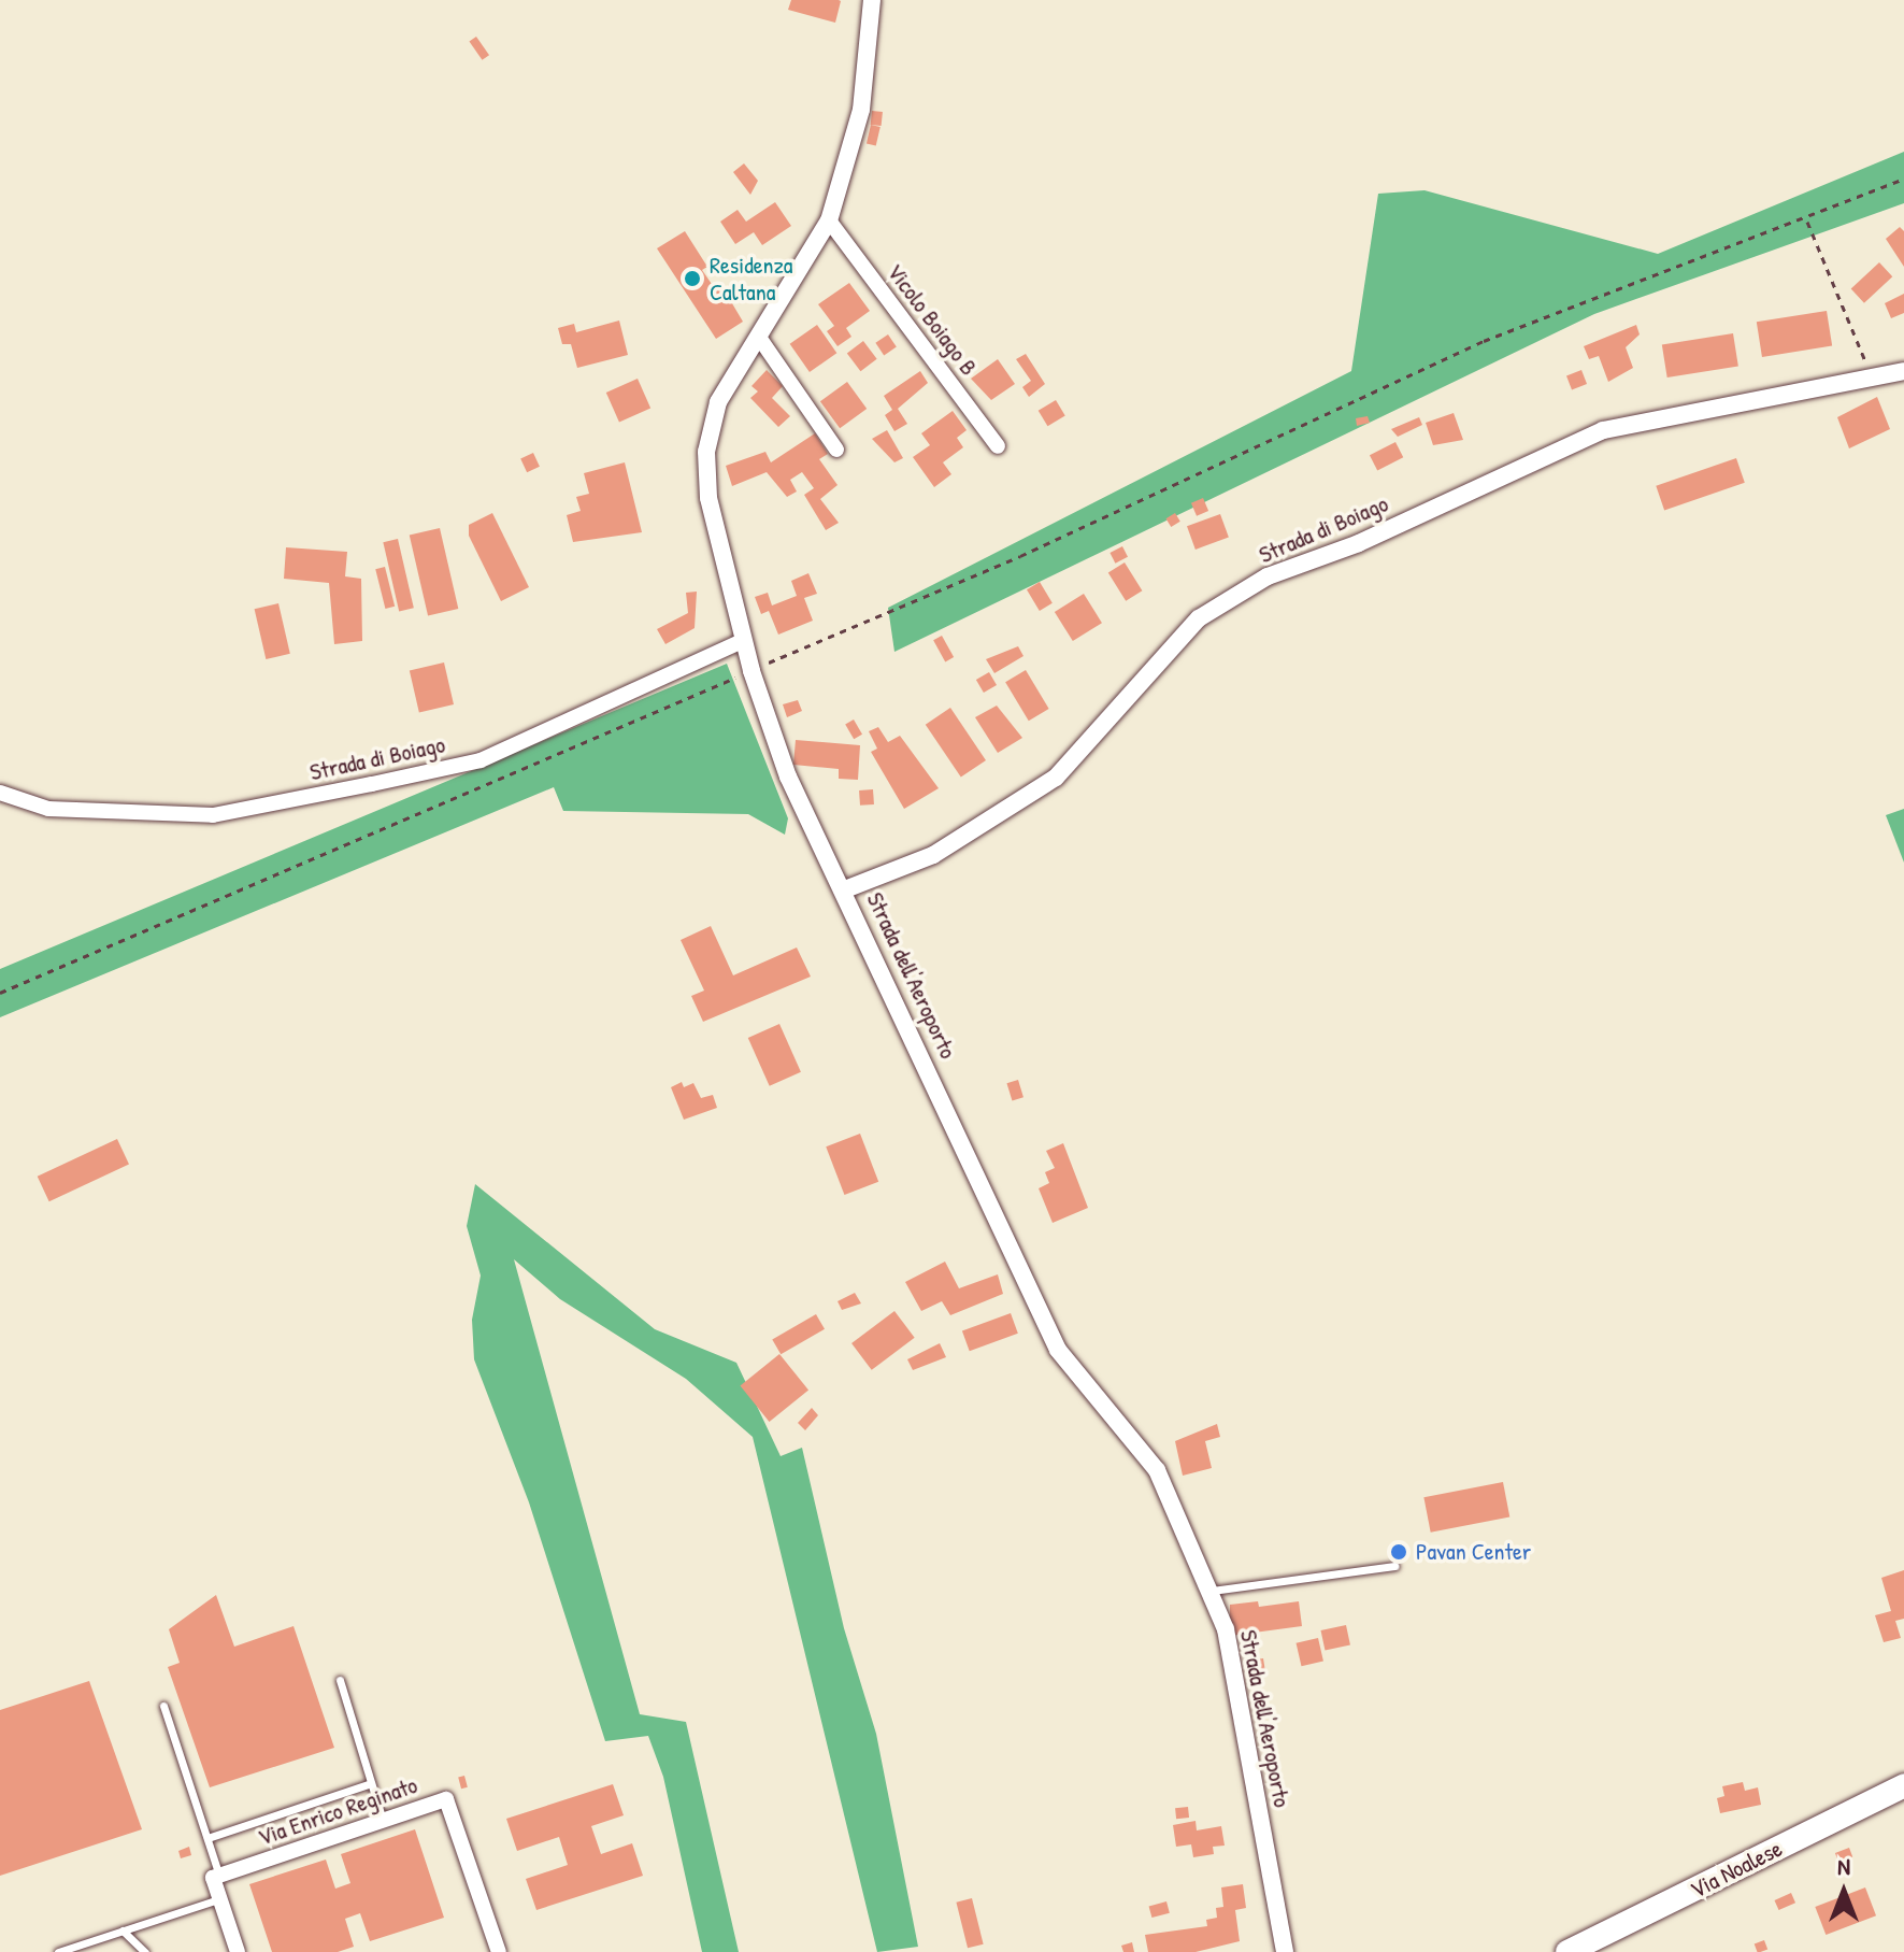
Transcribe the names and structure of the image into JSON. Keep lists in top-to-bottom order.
{
  "streets": {
    "main road": ["Via Noalese"],
    "street": [
      "Vicolo Boiago B",
      "Strada di Boiago",
      "Strada dell'Aeroporto",
      "Via Enrico Reginato"
    ]
  },
  "crossings": [
    ["Vicolo Boiago B", "Strada dell'Aeroporto"],
    ["Strada di Boiago", "Strada dell'Aeroporto"]
  ],
  "places": ["Residenza Caltana", "Pavan Center"],
  "north": "top"
}
